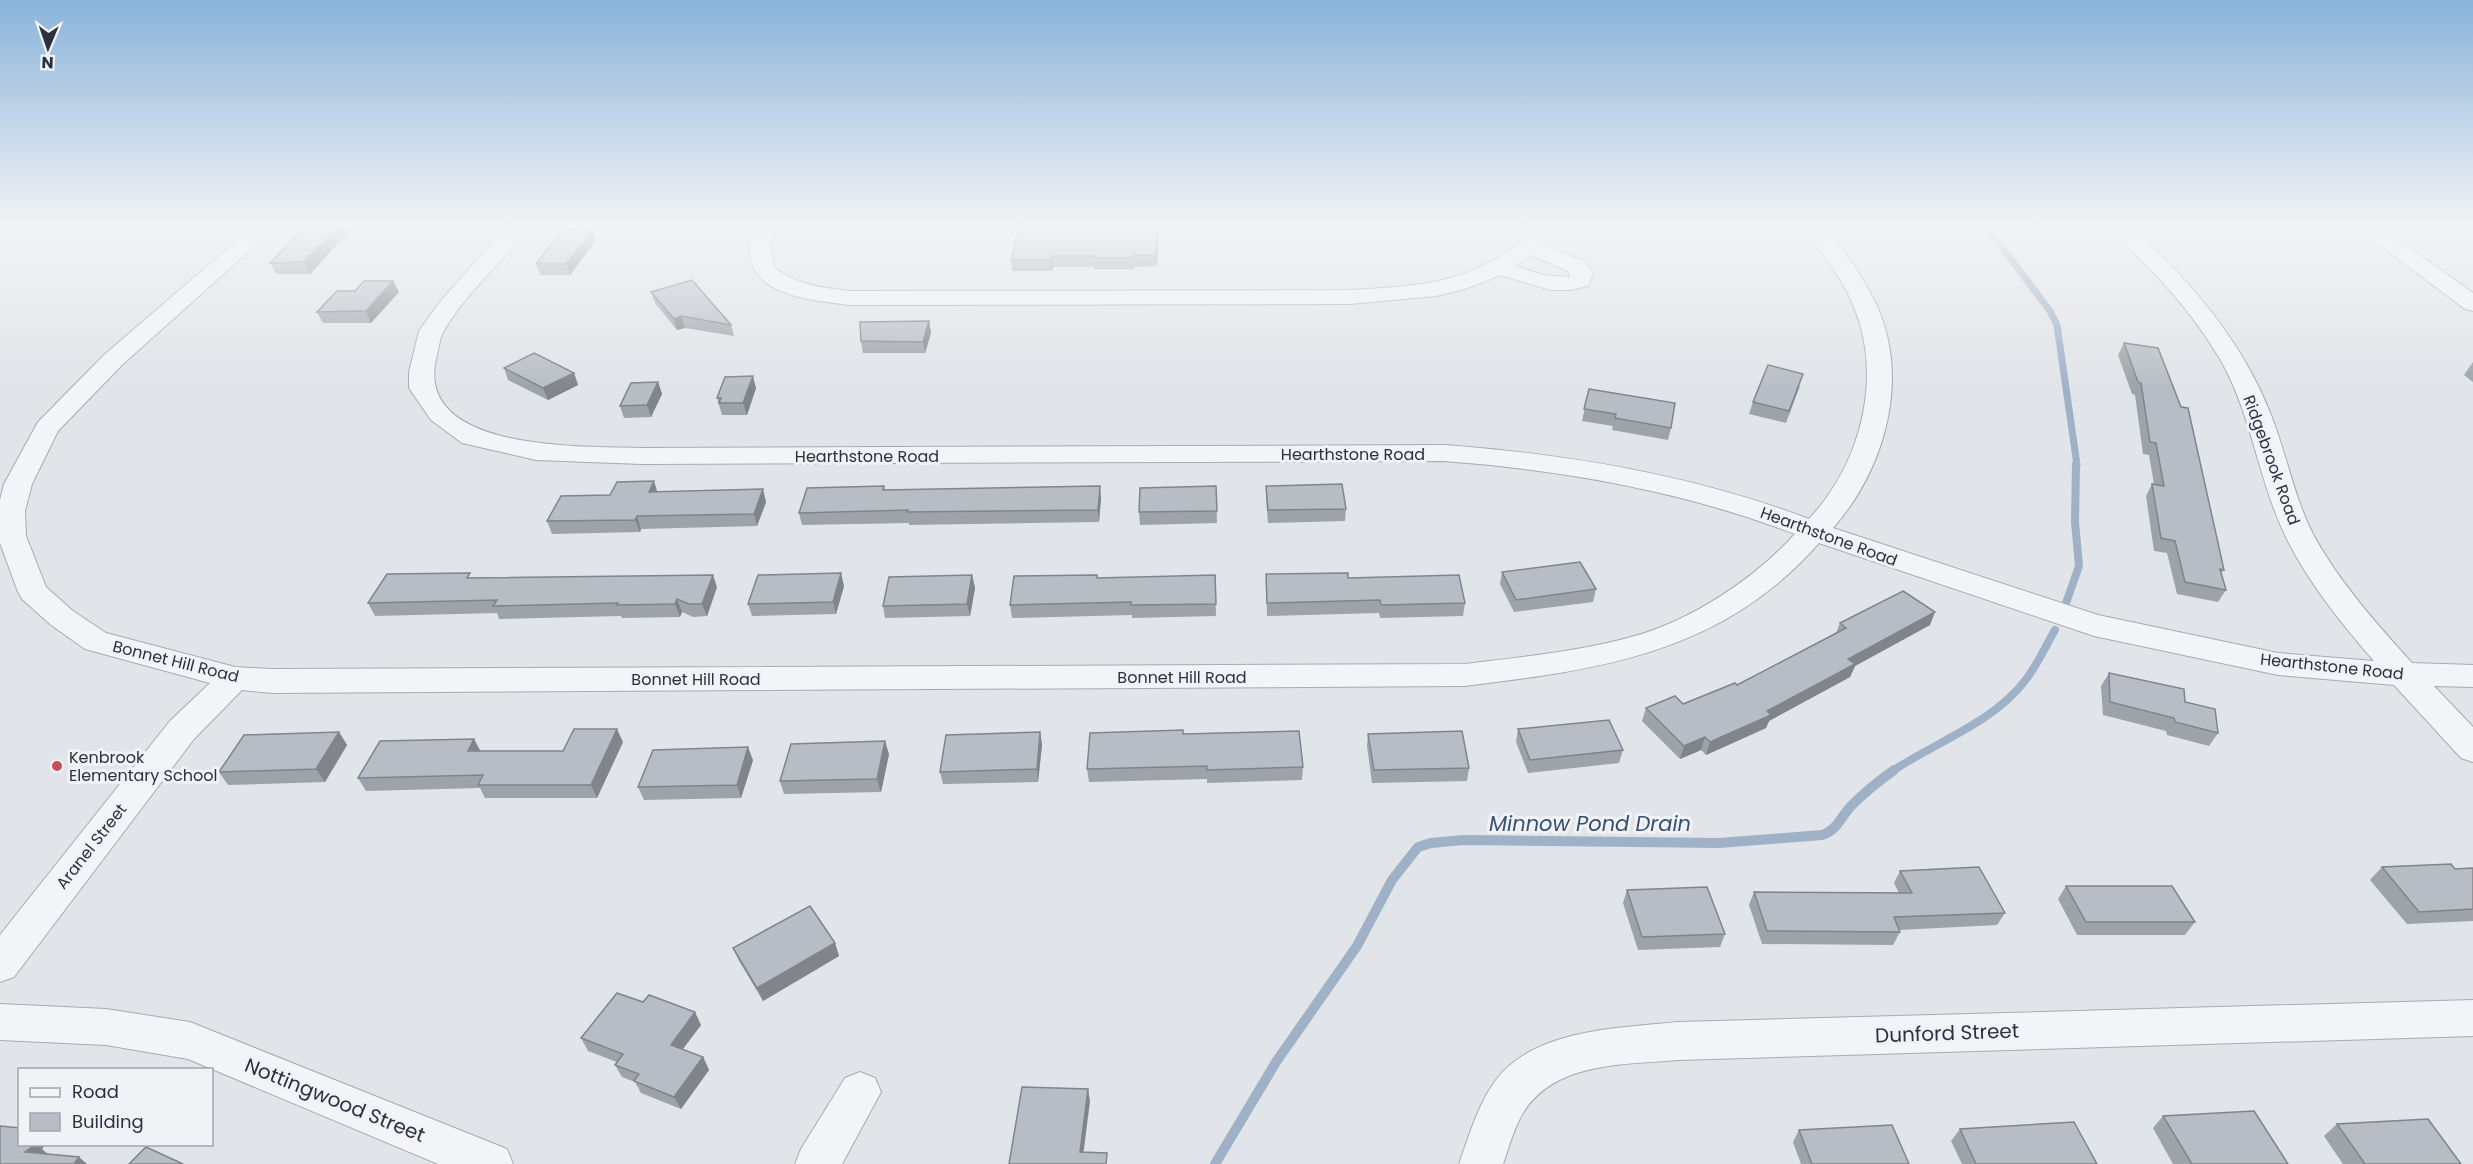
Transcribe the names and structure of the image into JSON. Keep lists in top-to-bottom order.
{
  "streets": {
    "street": [
      "Hearthstone Road",
      "Ridgebrook Road",
      "Bonnet Hill Road",
      "Aranel Street",
      "Dunford Street",
      "Nottingwood Street"
    ]
  },
  "crossings": [
    ["Hearthstone Road", "Ridgebrook Road"],
    ["Hearthstone Road", "Bonnet Hill Road"],
    ["Bonnet Hill Road", "Aranel Street"]
  ],
  "water": ["Minnow Pond Drain"],
  "places": ["Kenbrook Elementary School"],
  "legend": ["Road", "Building"],
  "north": "bottom"
}
